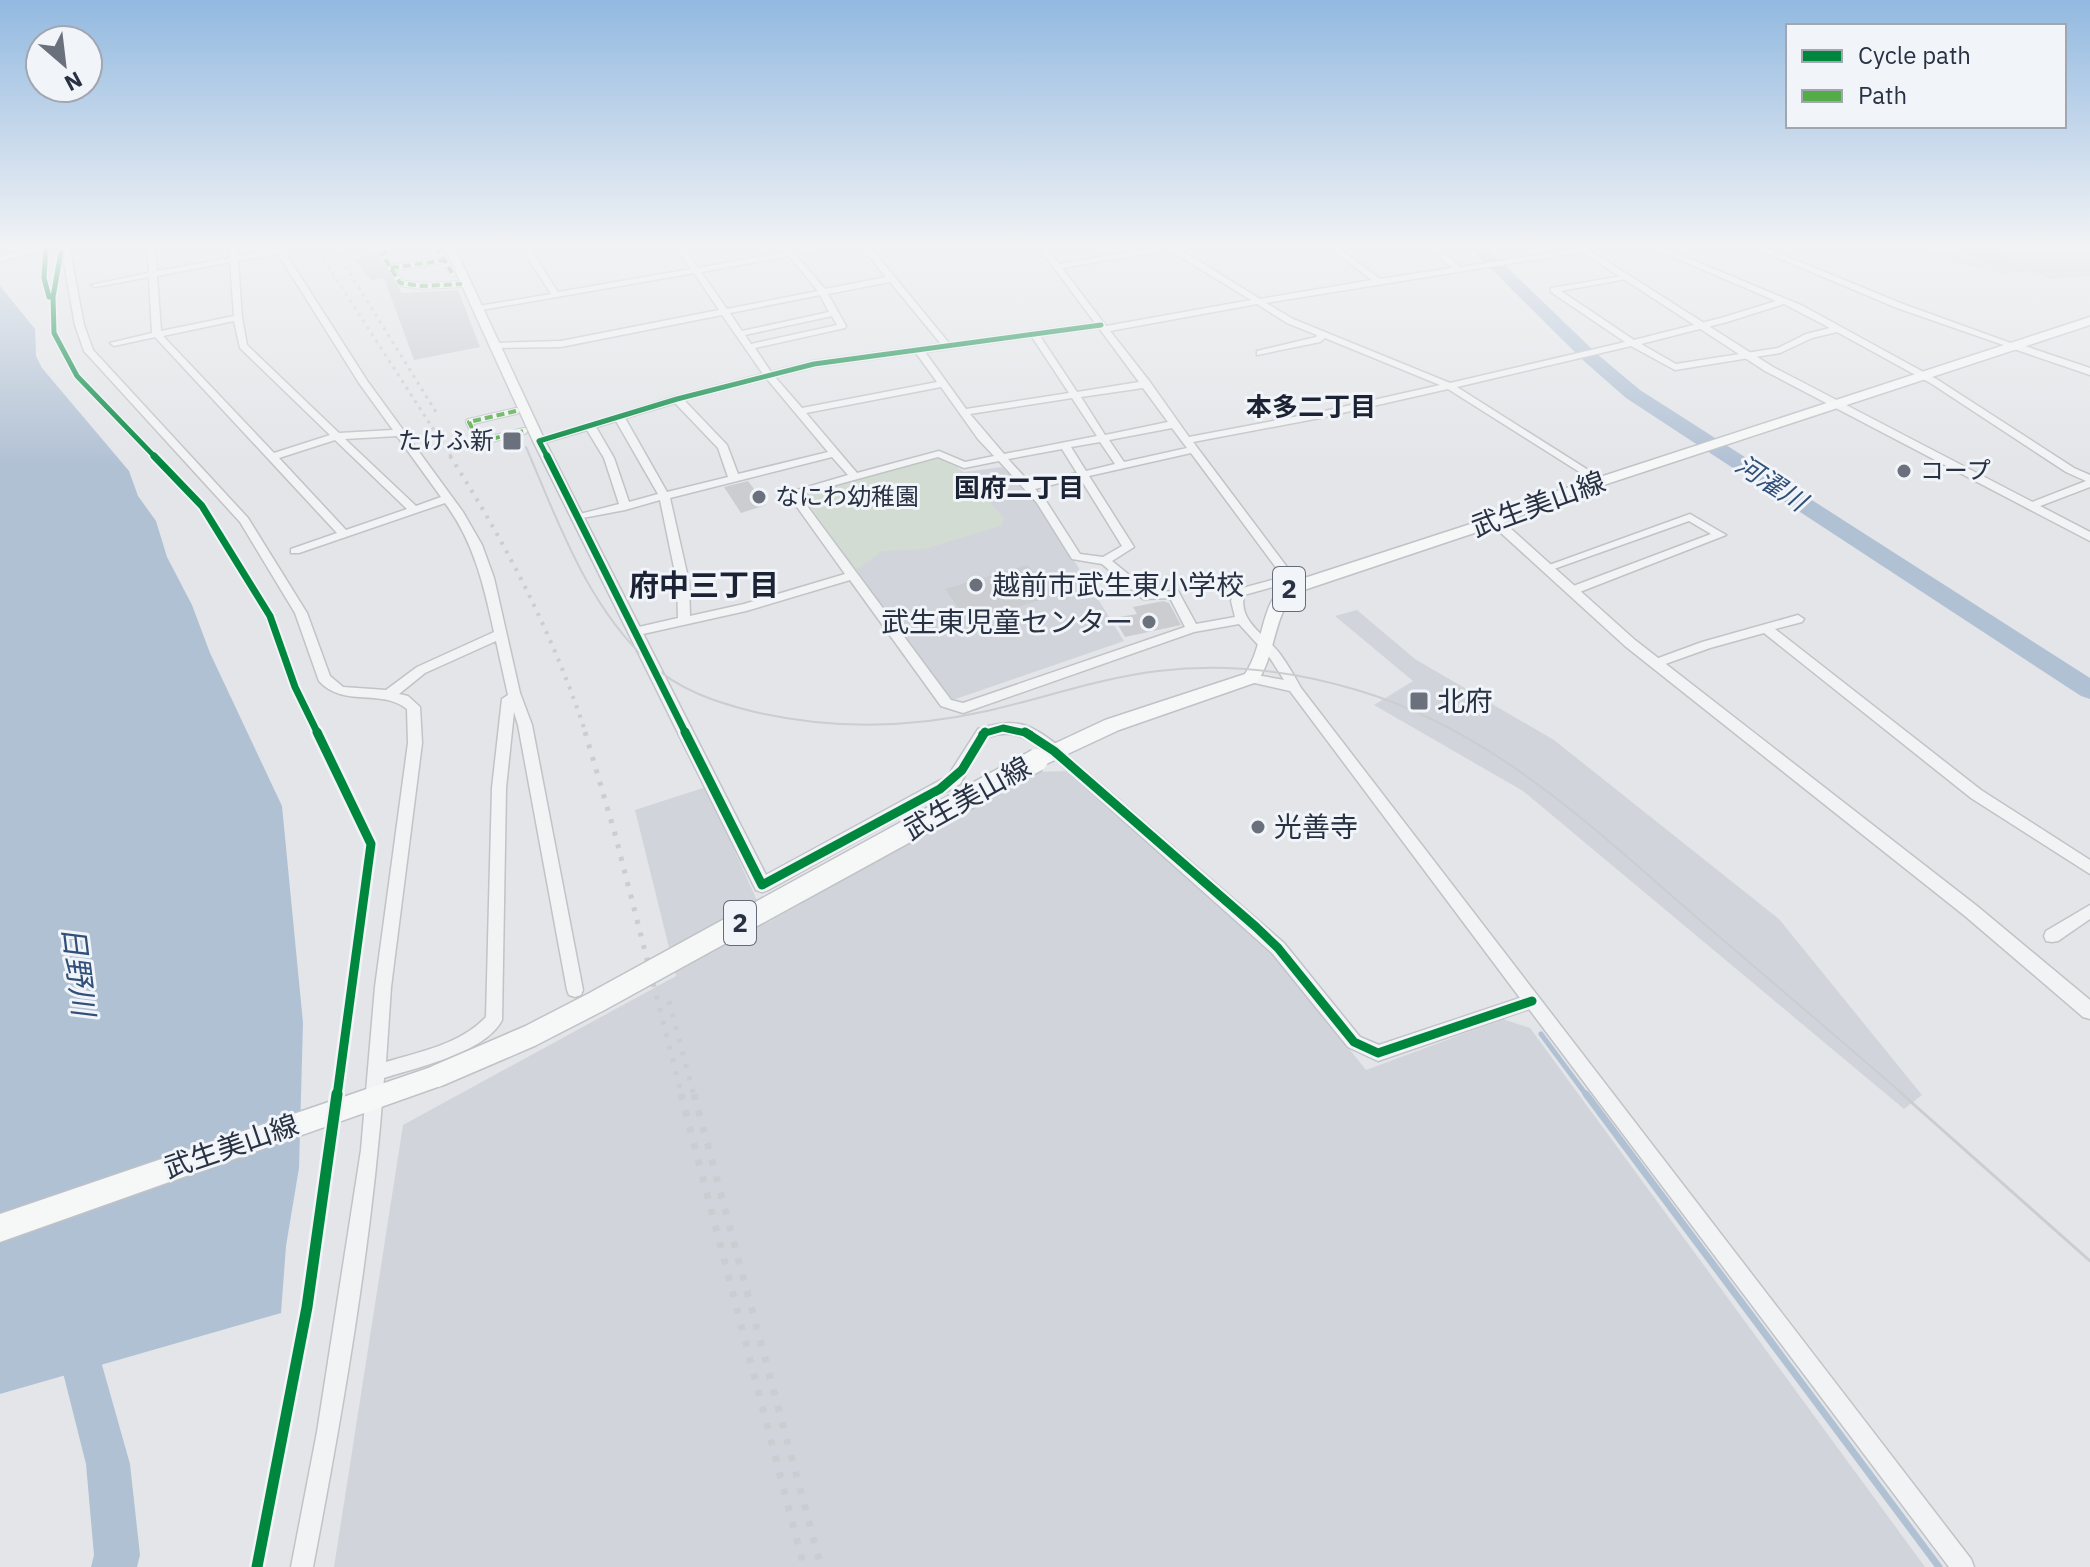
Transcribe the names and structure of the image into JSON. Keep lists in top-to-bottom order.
{
  "streets": {
    "main road": ["武生美山線", "2"]
  },
  "crossings": [
    ["武生美山線", "2"]
  ],
  "districts": ["本多二丁目", "国府二丁目", "府中三丁目"],
  "water": ["河濯川", "日野川"],
  "places": {
    "transit": ["たけふ新", "北府"],
    "other": [
      "コープ",
      "なにわ幼稚園",
      "越前市武生東小学校",
      "武生東児童センター",
      "光善寺"
    ]
  },
  "legend": ["Cycle path", "Path"],
  "north": "bottom right"
}
